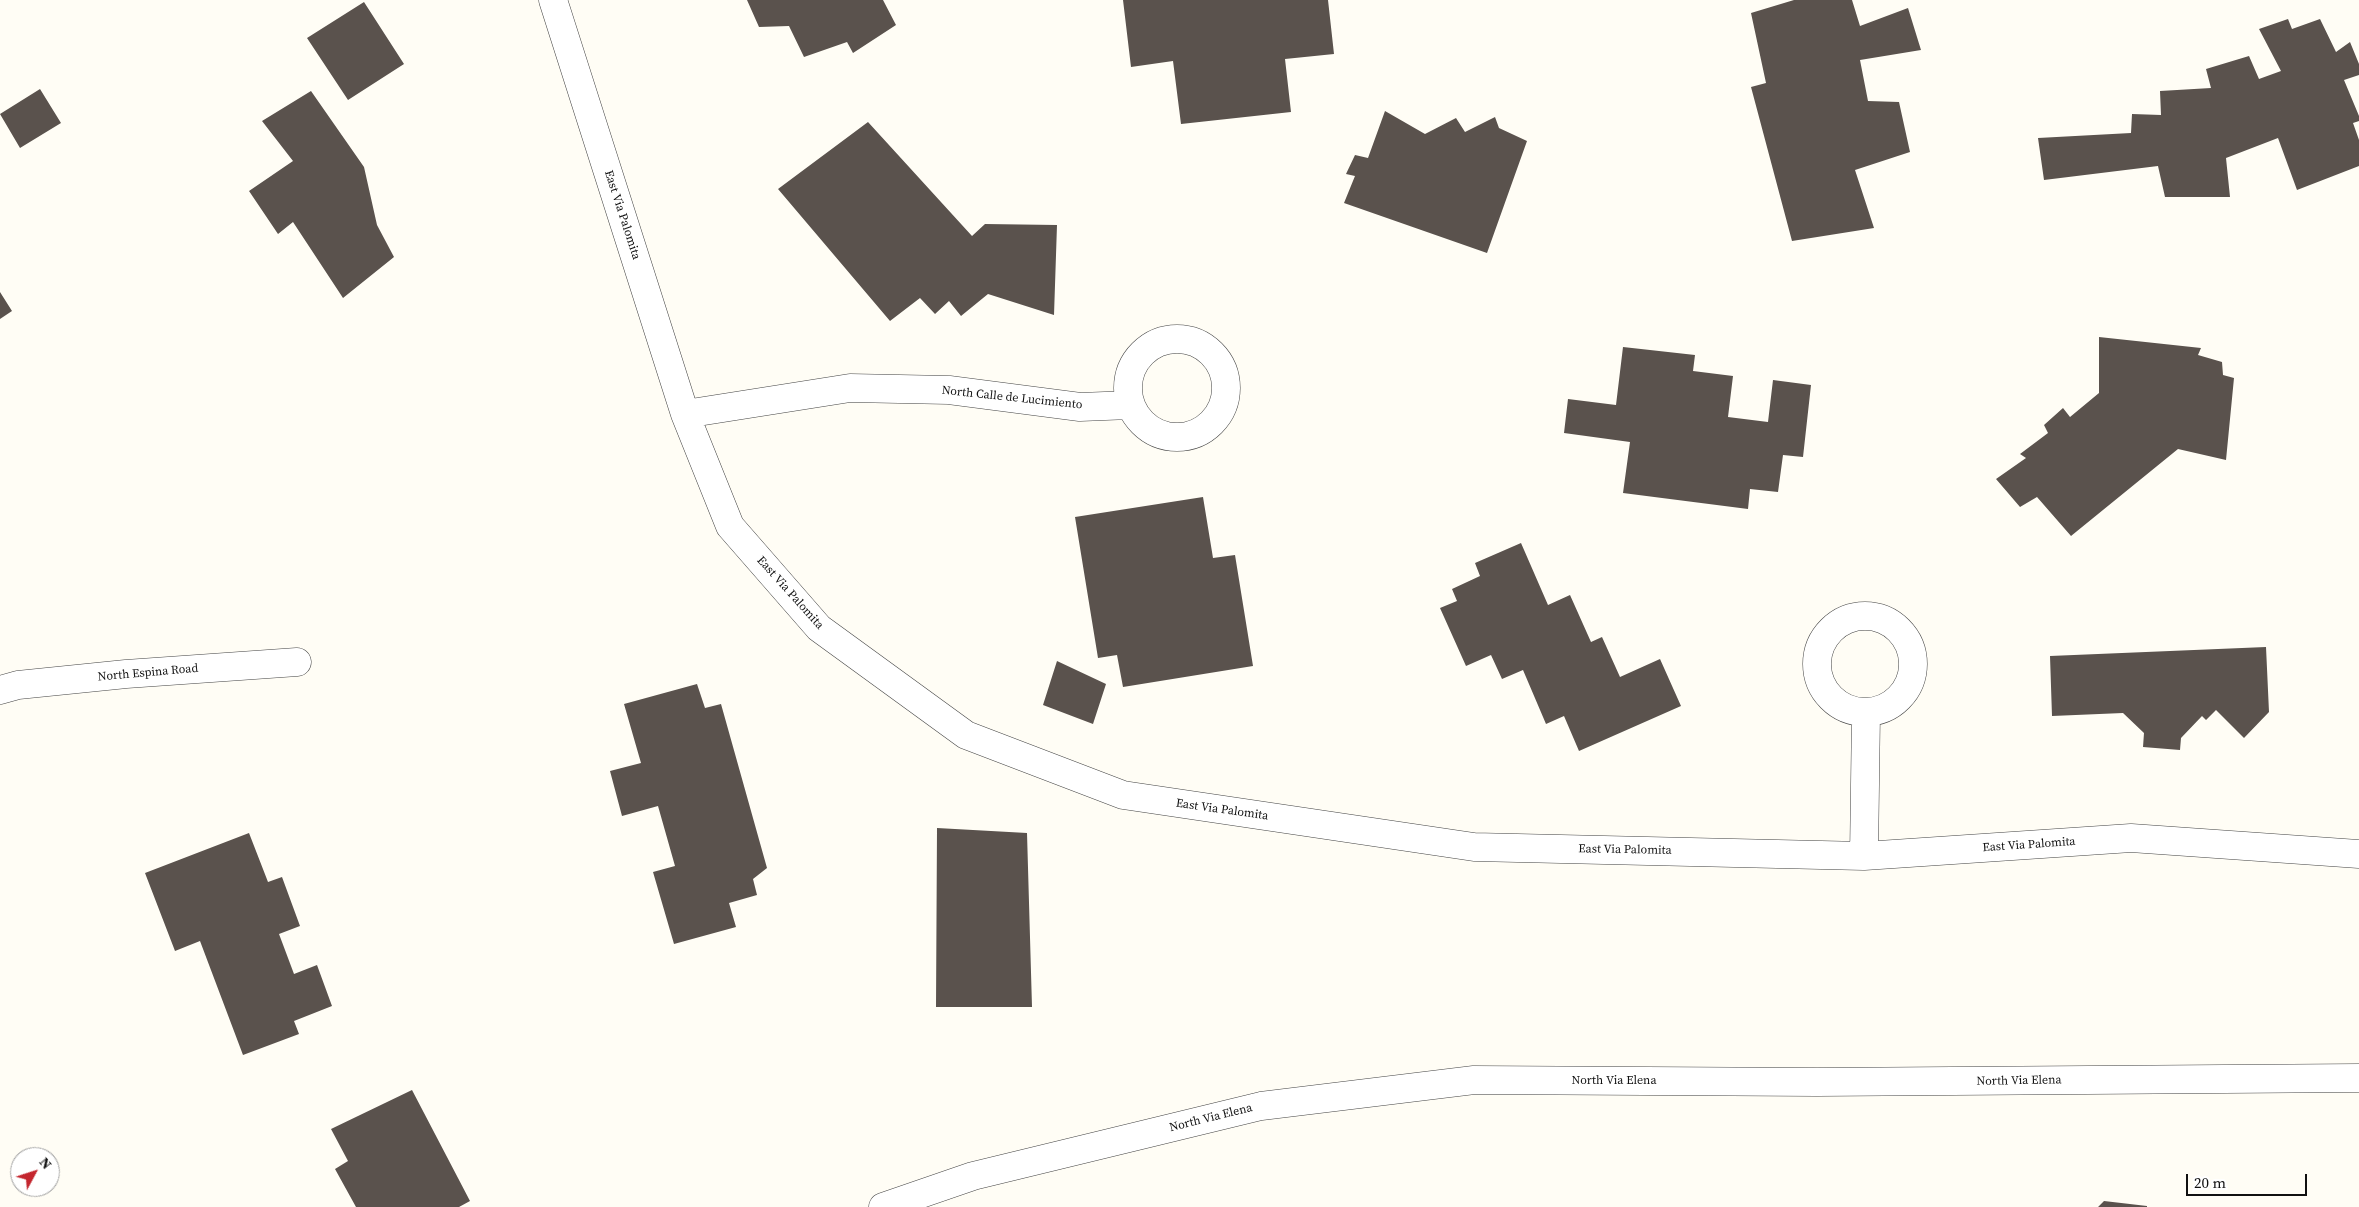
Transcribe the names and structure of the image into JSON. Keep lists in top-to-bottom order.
{
  "streets": {
    "street": [
      "East Via Palomita",
      "North Calle de Lucimiento",
      "North Espina Road",
      "North Via Elena"
    ]
  },
  "crossings": [
    ["East Via Palomita", "North Calle de Lucimiento"]
  ],
  "scale_bar": "20 m",
  "north": "top right"
}
